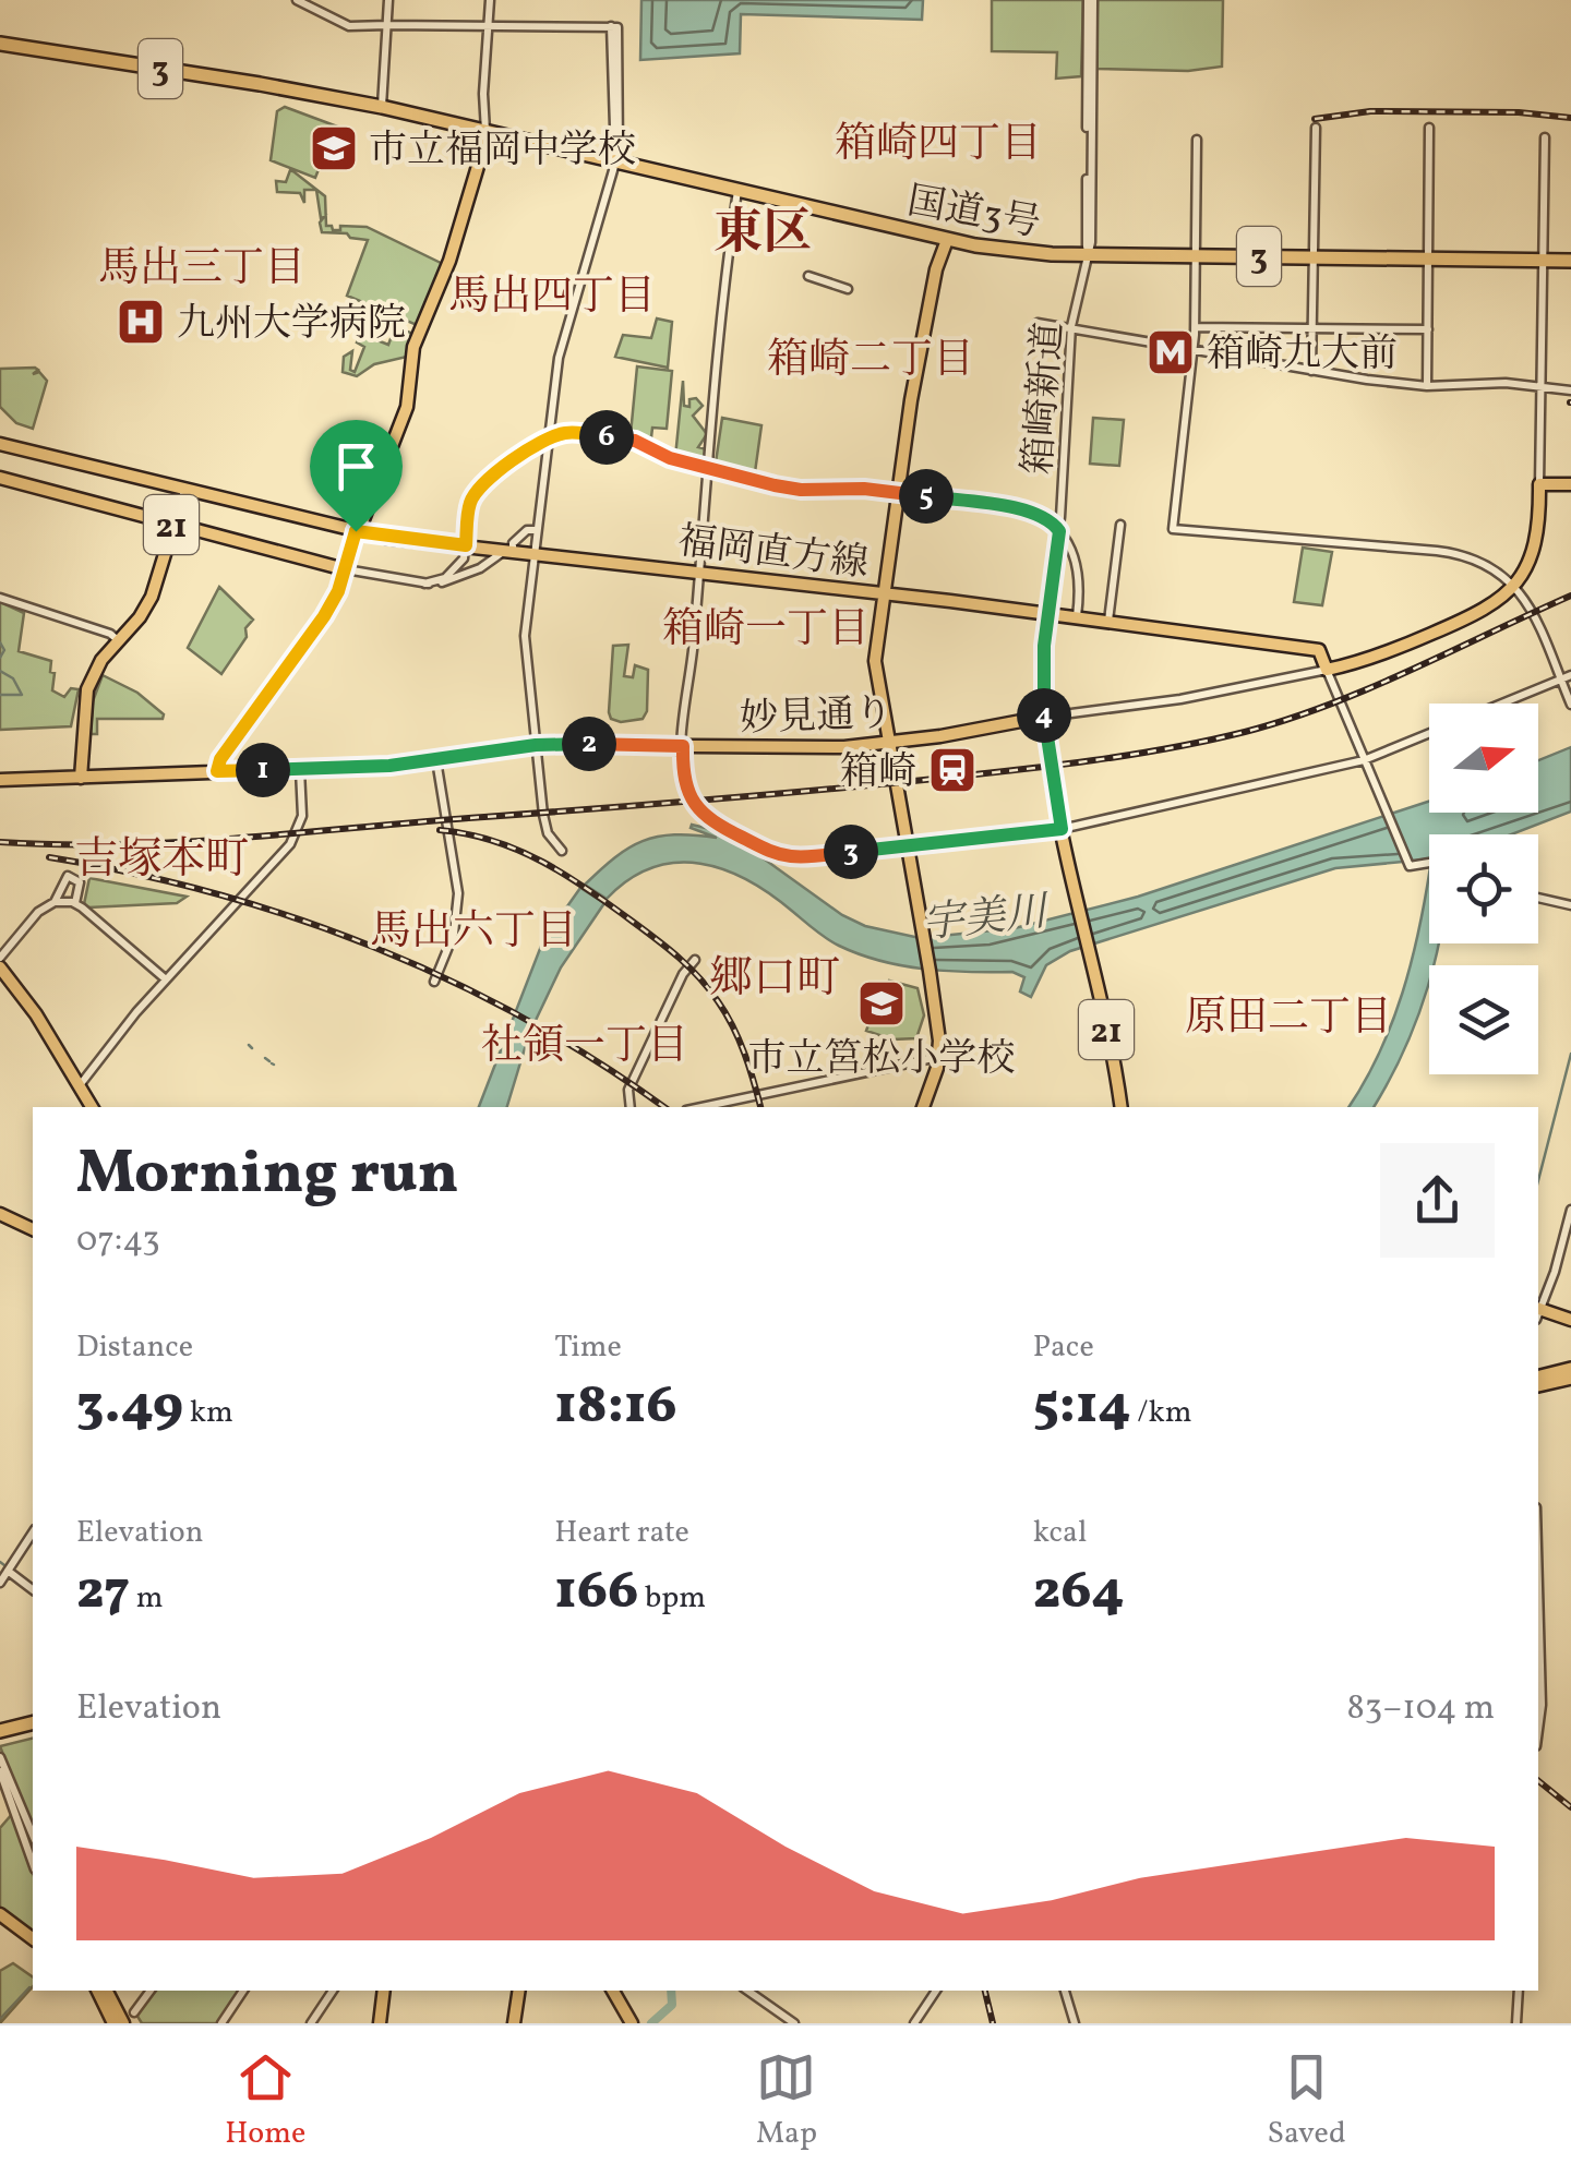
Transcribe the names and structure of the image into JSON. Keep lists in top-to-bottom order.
{
  "streets": {
    "highway": ["3", "国道3号"],
    "main road": ["21", "福岡直方線", "妙見通り"],
    "street": ["箱崎新道"]
  },
  "crossings": [
    ["国道3号", "箱崎新道"],
    ["箱崎新道", "21"],
    ["箱崎新道", "福岡直方線"],
    ["21", "福岡直方線"],
    ["21", "妙見通り"]
  ],
  "districts": [
    "箱崎四丁目",
    "東区",
    "馬出三丁目",
    "馬出四丁目",
    "箱崎二丁目",
    "箱崎一丁目",
    "吉塚本町",
    "馬出六丁目",
    "郷口町",
    "原田二丁目",
    "社領一丁目"
  ],
  "water": ["宇美川"],
  "places": {
    "school or university": ["市立福岡中学校", "市立筥松小学校"],
    "hospital": ["九州大学病院"],
    "metro station": ["箱崎九大前"],
    "station": ["箱崎"]
  },
  "north": "right",
  "page": {
    "pins": [
      "6",
      "5",
      "4",
      "2",
      "1",
      "3"
    ],
    "heading": ["Morning run", "07:43"],
    "stats": [
      ["Distance", "3.49 km"],
      ["Time", "18:16"],
      ["Pace", "5:14 /km"],
      ["Elevation", "27 m"],
      ["Heart rate", "166 bpm"],
      ["kcal", "264"]
    ],
    "chart": ["Elevation", "83–104 m"],
    "tabs": ["Home", "Map", "Saved"]
  }
}
